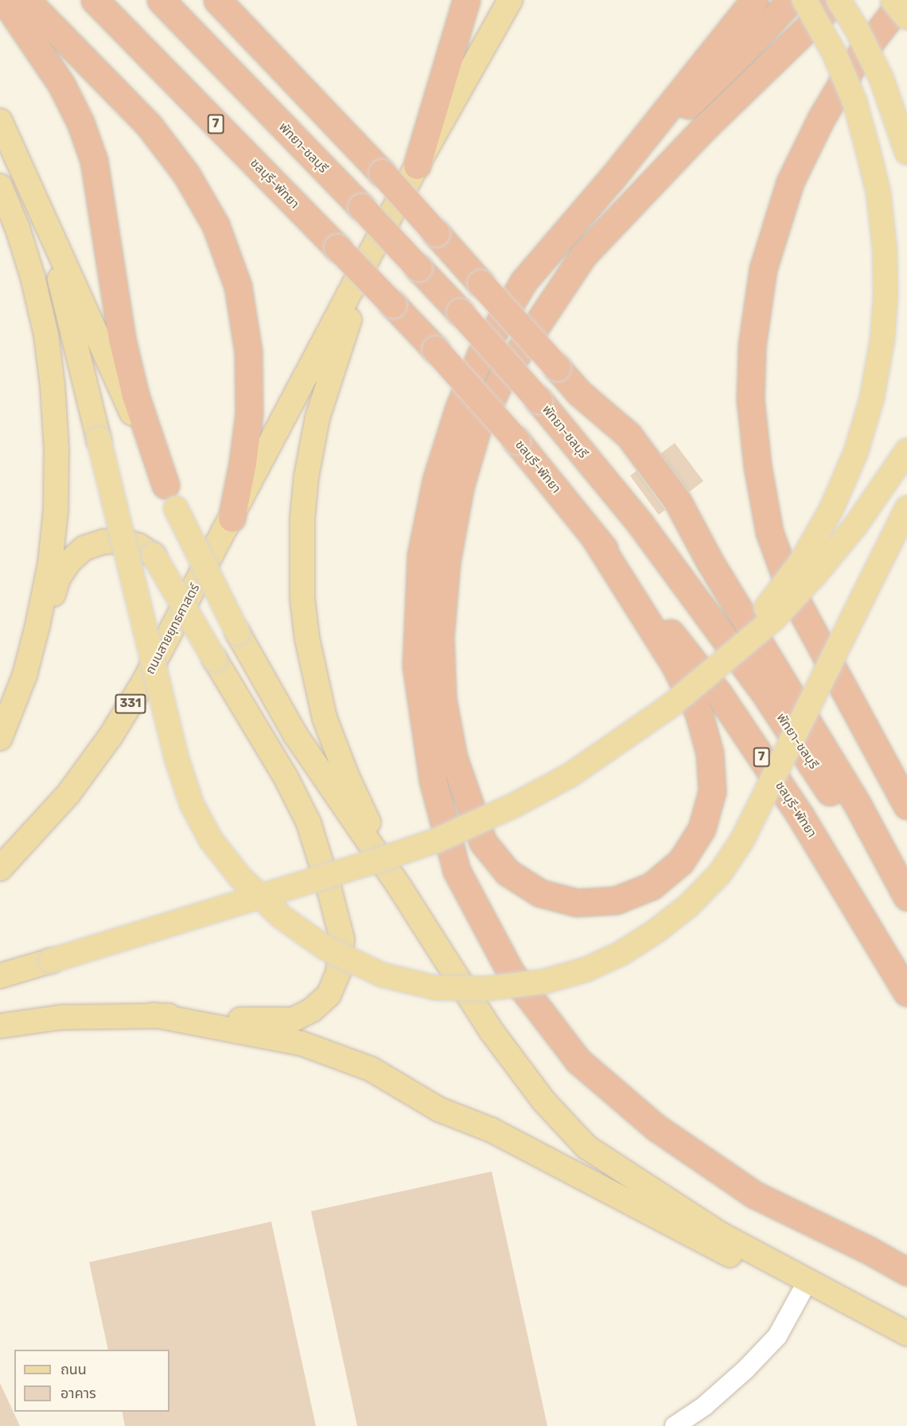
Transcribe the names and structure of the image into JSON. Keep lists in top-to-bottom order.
{
  "streets": {
    "highway": ["7", "พัทยา-ชลบุรี", "ชลบุรี-พัทยา"],
    "main road": ["ถนนสายยุทธศาสตร์", "331"]
  },
  "legend": ["ถนน", "อาคาร"]
}
